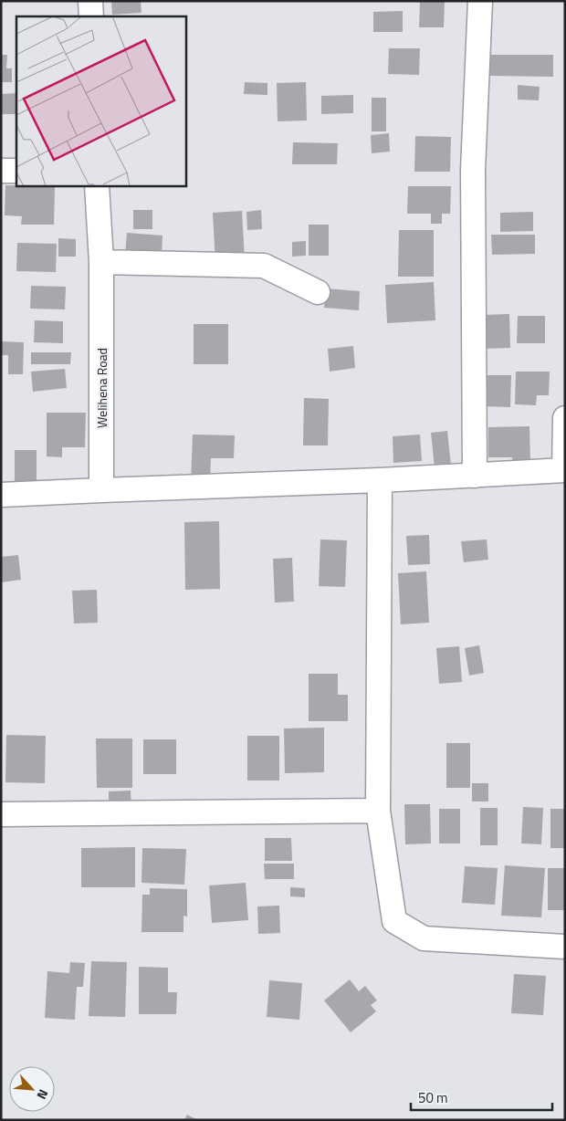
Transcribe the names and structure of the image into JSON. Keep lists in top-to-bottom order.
{
  "streets": {
    "street": ["Welihena Road"]
  },
  "scale_bar": "50 m",
  "north": "bottom right"
}
